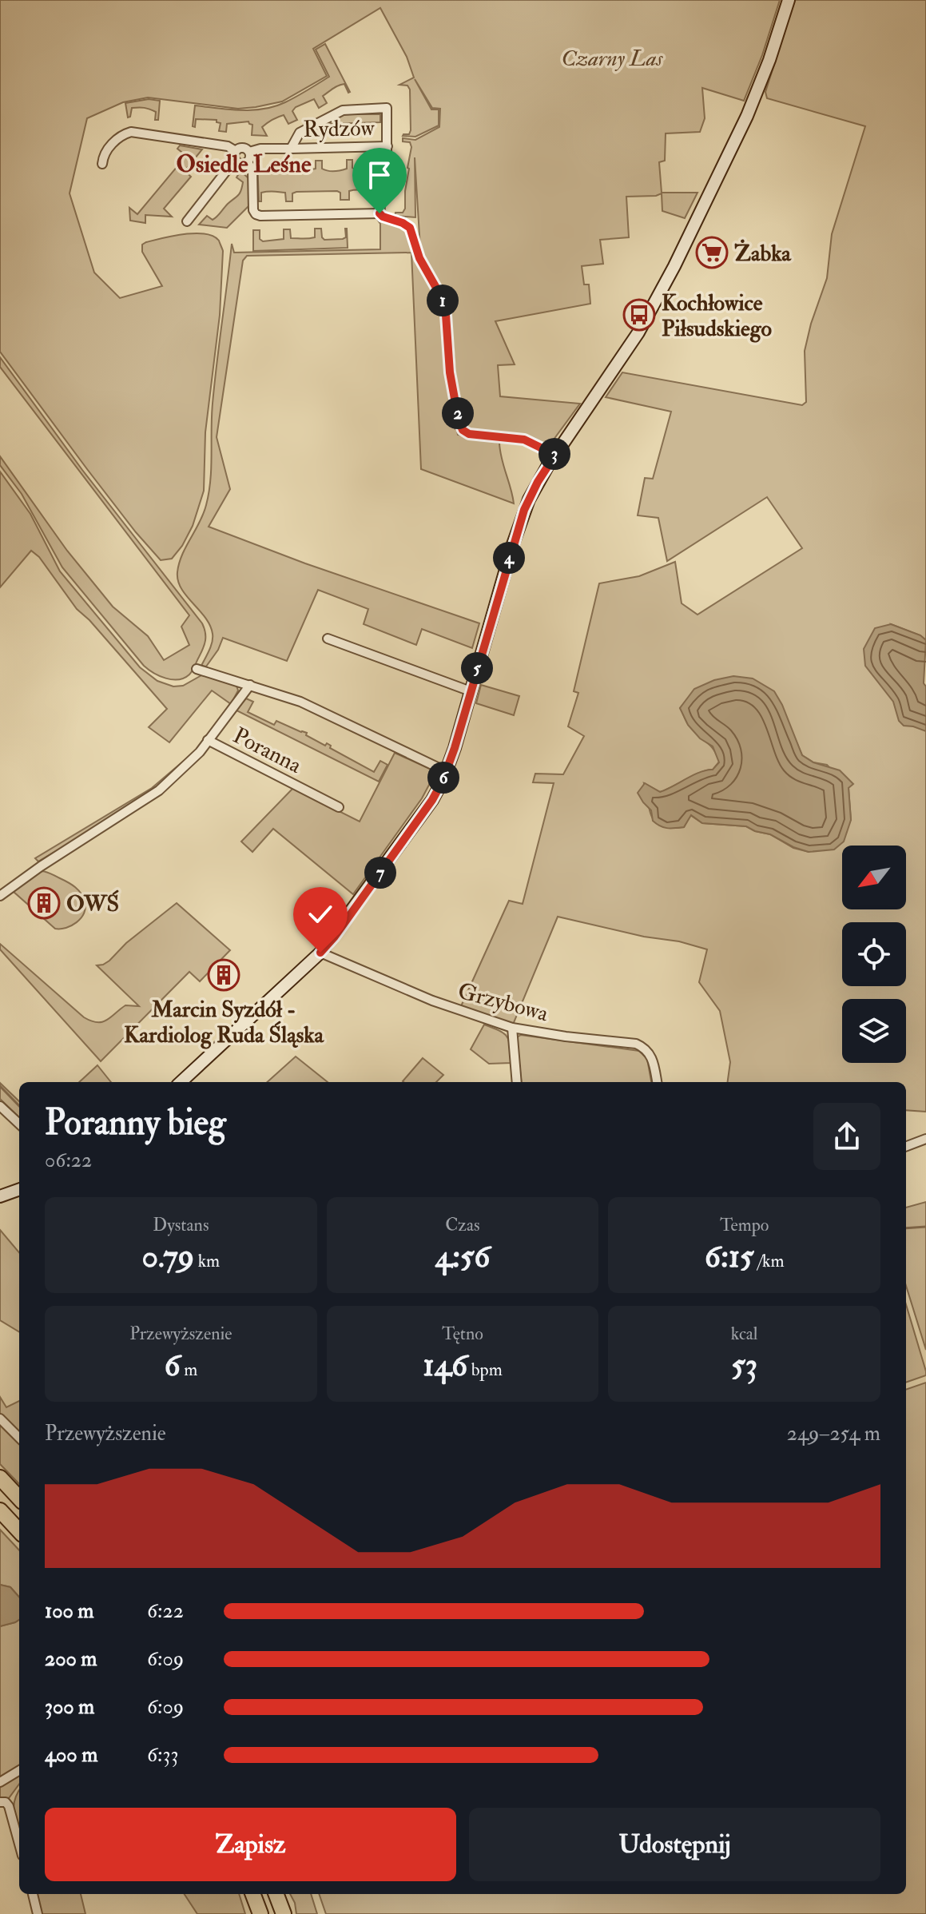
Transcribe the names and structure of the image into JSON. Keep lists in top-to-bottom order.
{
  "streets": {
    "street": ["Rydzów", "Poranna", "Grzybowa"]
  },
  "districts": ["Osiedle Leśne"],
  "parks": ["Czarny Las"],
  "places": {
    "supermarket": ["Żabka"],
    "bus stop": ["Kochłowice Piłsudskiego"],
    "building": ["OWŚ", "Marcin Syzdół - Kardiolog Ruda Śląska"]
  },
  "north": "bottom left",
  "page": {
    "pins": [
      "1",
      "2",
      "3",
      "4",
      "5",
      "6",
      "7"
    ],
    "heading": ["Poranny bieg", "06:22"],
    "stats": [
      ["Dystans", "0.79 km"],
      ["Czas", "4:56"],
      ["Tempo", "6:15 /km"],
      ["Przewyższenie", "6 m"],
      ["Tętno", "146 bpm"],
      ["kcal", "53"]
    ],
    "chart": ["Przewyższenie", "249–254 m"],
    "list": [
      {
        "name": "100 m",
        "note": "6:22"
      },
      {
        "name": "200 m",
        "note": "6:09"
      },
      {
        "name": "300 m",
        "note": "6:09"
      },
      {
        "name": "400 m",
        "note": "6:33"
      }
    ],
    "buttons": ["Zapisz", "Udostępnij"]
  }
}
